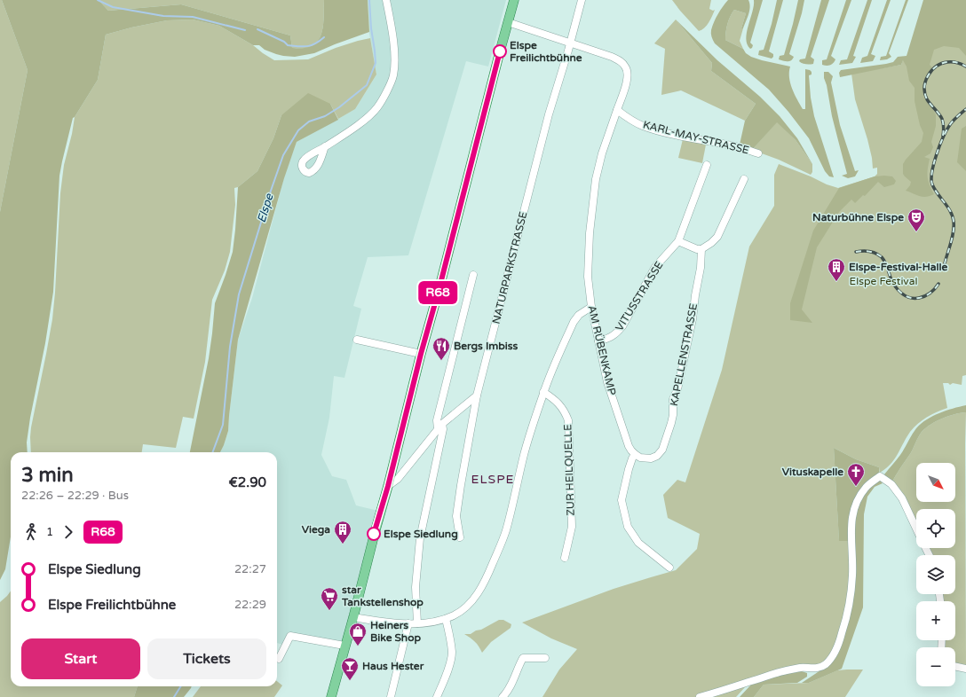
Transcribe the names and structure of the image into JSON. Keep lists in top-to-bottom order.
{
  "streets": {
    "street": [
      "KARL-MAY-STRASSE",
      "NATURPARKSTRASSE",
      "VITUSSTRASSE",
      "AM RÜBENKAMP",
      "KAPELLENSTRASSE",
      "ZUR HEILQUELLE"
    ]
  },
  "crossings": [
    ["KARL-MAY-STRASSE", "AM RÜBENKAMP"],
    ["VITUSSTRASSE", "AM RÜBENKAMP"],
    ["AM RÜBENKAMP", "KAPELLENSTRASSE"]
  ],
  "districts": ["ELSPE"],
  "water": ["Elspe"],
  "parks": ["Elspe Festival"],
  "places": {
    "other": ["Elspe Freilichtbühne", "Elspe Siedlung"],
    "theatre": ["Naturbühne Elspe"],
    "building": ["Elspe-Festival-Halle", "Viega"],
    "restaurant": ["Bergs Imbiss"],
    "church": ["Vituskapelle"],
    "supermarket": ["star Tankstellenshop"],
    "shop": ["Heiners Bike Shop"],
    "bar": ["Haus Hester"]
  },
  "lines": ["bus line R68"],
  "north": "bottom right",
  "page": {
    "on_map": "R68",
    "heading": ["3 min", "22:26 – 22:29 · Bus", "€2.90"],
    "map_buttons": ["+", "−"],
    "legs": ["1", "R68"],
    "list": [
      {
        "name": "Elspe Siedlung",
        "value": "22:27"
      },
      {
        "name": "Elspe Freilichtbühne",
        "value": "22:29"
      }
    ],
    "buttons": ["Start", "Tickets"]
  }
}
